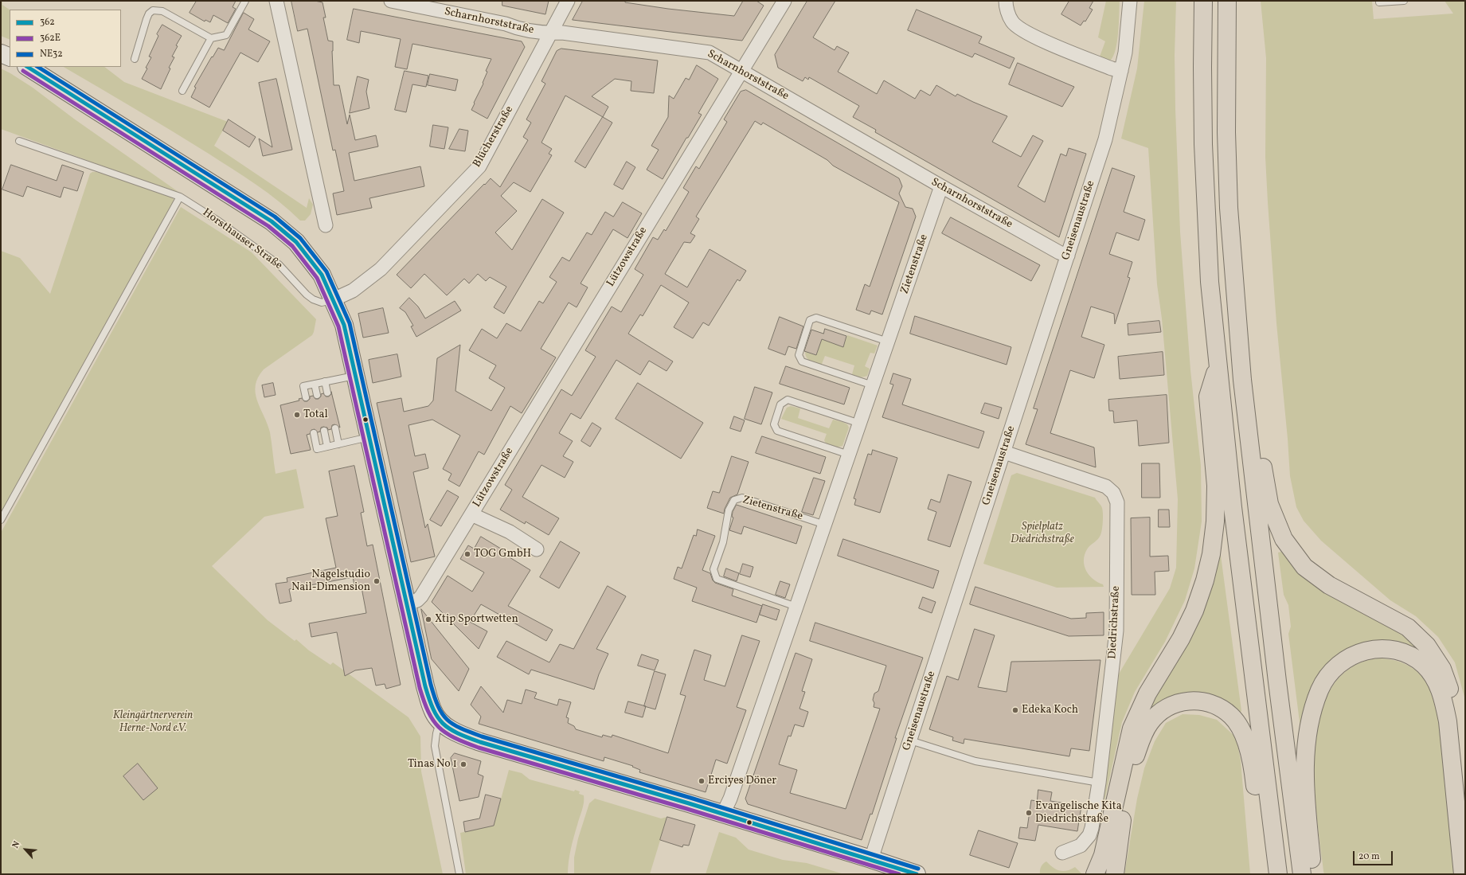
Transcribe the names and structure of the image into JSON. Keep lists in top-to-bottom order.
{
  "streets": {
    "street": [
      "Scharnhorststraße",
      "Blücherstraße",
      "Gneisenaustraße",
      "Lützowstraße",
      "Zietenstraße",
      "Diedrichstraße"
    ],
    "lane": ["Horsthauser Straße"]
  },
  "crossings": [
    ["Scharnhorststraße", "Blücherstraße"],
    ["Scharnhorststraße", "Gneisenaustraße"],
    ["Scharnhorststraße", "Lützowstraße"],
    ["Scharnhorststraße", "Zietenstraße"],
    ["Blücherstraße", "Horsthauser Straße"],
    ["Gneisenaustraße", "Diedrichstraße"]
  ],
  "parks": ["Spielplatz Diedrichstraße", "Kleingärtnerverein Herne-Nord e.V."],
  "places": [
    "Total",
    "TOG GmbH",
    "Nagelstudio Nail-Dimension",
    "Xtip Sportwetten",
    "Edeka Koch",
    "Tinas No 1",
    "Erciyes Döner",
    "Evangelische Kita Diedrichstraße"
  ],
  "lines": ["transit line 362", "transit line NE32", "transit line 362E"],
  "legend": ["362", "362E", "NE32"],
  "scale_bar": "20 m",
  "north": "top left"
}
